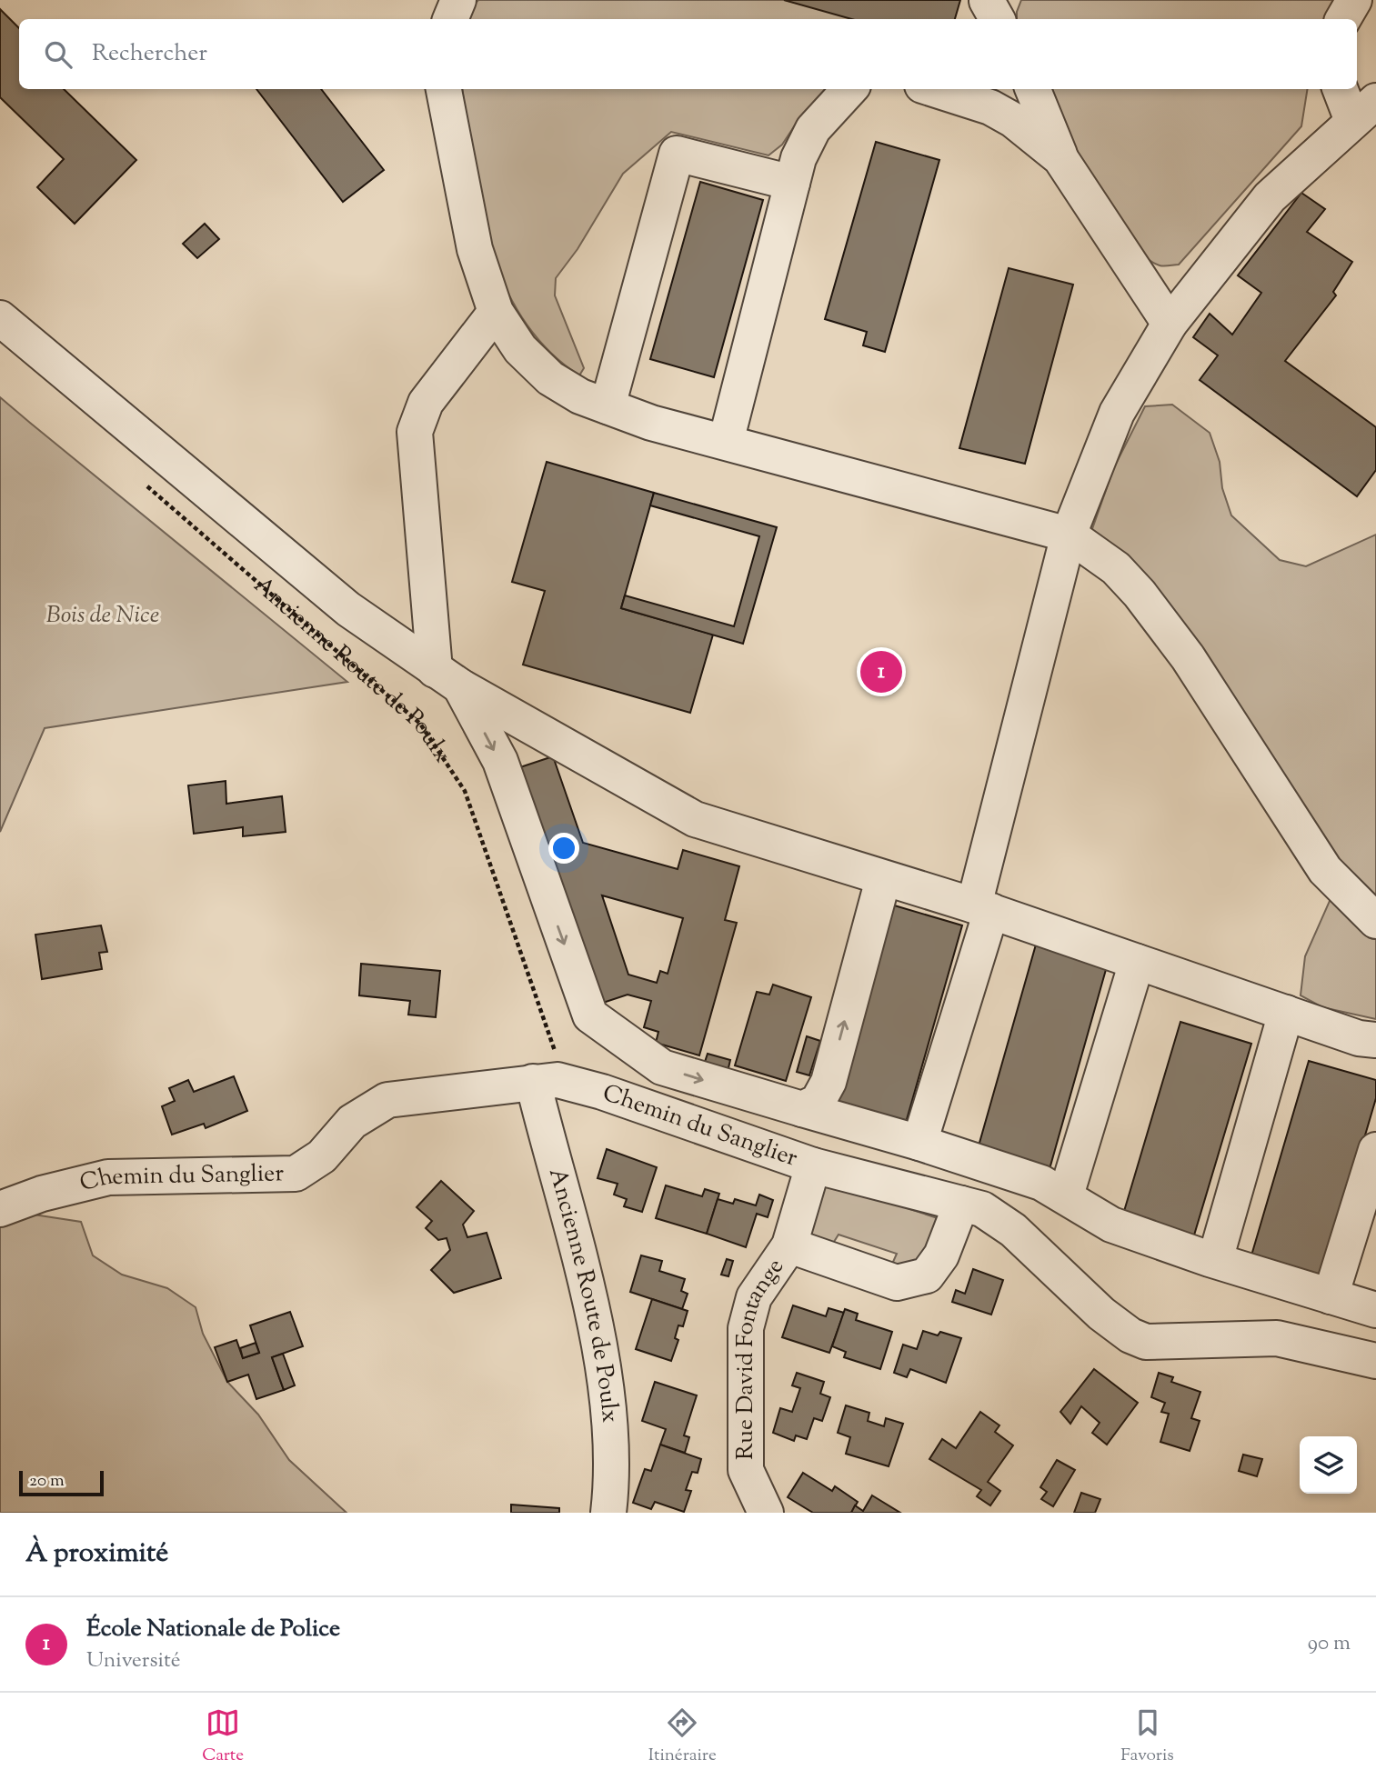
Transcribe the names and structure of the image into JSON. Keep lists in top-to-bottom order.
{
  "streets": {
    "street": ["Ancienne Route de Poulx", "Chemin du Sanglier", "Rue David Fontange"]
  },
  "crossings": [
    ["Ancienne Route de Poulx", "Chemin du Sanglier"],
    ["Chemin du Sanglier", "Rue David Fontange"]
  ],
  "parks": ["Bois de Nice"],
  "scale_bar": "20 m",
  "page": {
    "search": "Rechercher",
    "pins": "1",
    "scale": "20 m",
    "heading": "À proximité",
    "list": [
      {
        "mark": "1",
        "name": "École Nationale de Police",
        "note": "Université",
        "value": "90 m"
      }
    ],
    "nav": ["Carte", "Itinéraire", "Favoris"]
  }
}
